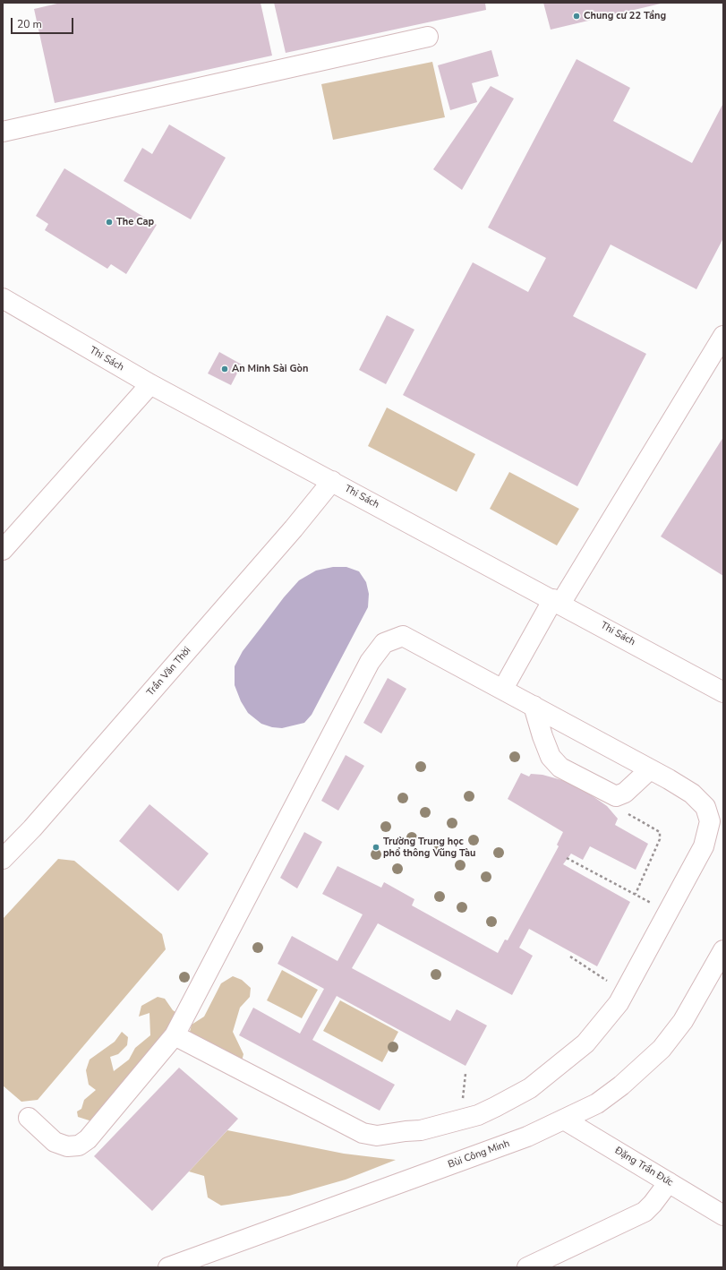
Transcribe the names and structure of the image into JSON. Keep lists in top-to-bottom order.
{
  "streets": {
    "street": [
      "Thi Sách",
      "Trần Văn Thời",
      "Bùi Công Minh",
      "Đặng Trần Đức"
    ]
  },
  "crossings": [
    ["Thi Sách", "Trần Văn Thời"],
    ["Bùi Công Minh", "Đặng Trần Đức"]
  ],
  "places": [
    "Chung cư 22 Tầng",
    "The Cap",
    "An Minh Sài Gòn",
    "Trường Trung học phổ thông Vũng Tàu"
  ],
  "scale_bar": "20 m"
}
